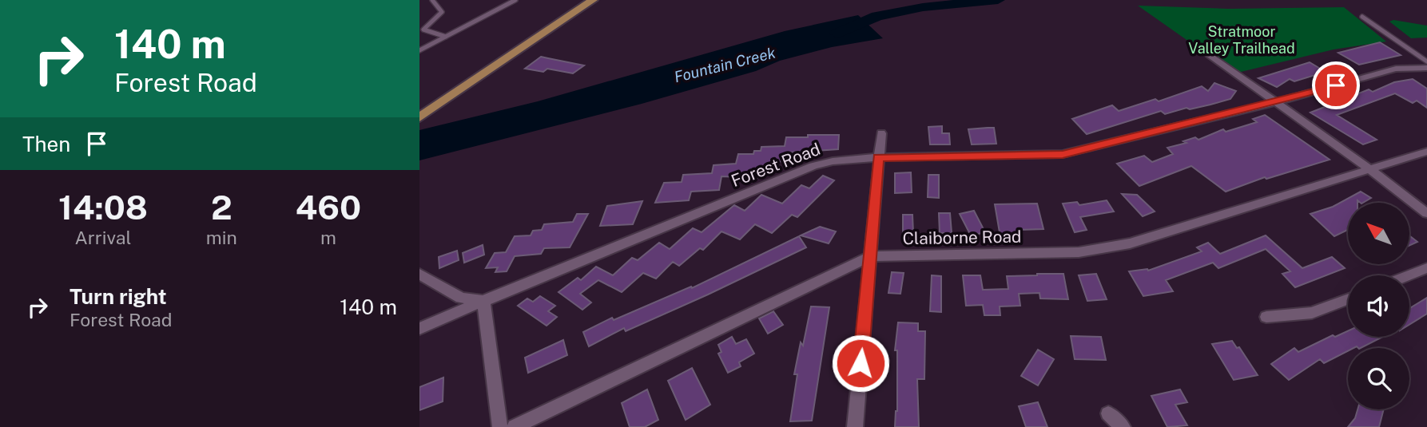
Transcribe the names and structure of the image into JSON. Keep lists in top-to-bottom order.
{
  "streets": {
    "street": ["Forest Road", "Claiborne Road"]
  },
  "water": ["Fountain Creek"],
  "parks": ["Stratmoor Valley Trailhead"],
  "north": "top left",
  "page": {
    "turn": ["140 m", "Forest Road"],
    "then": "Then",
    "eta": [
      "14:08",
      "Arrival",
      "2",
      "min",
      "460",
      "m"
    ],
    "list": [
      {
        "name": "Turn right",
        "note": "Forest Road",
        "value": "140 m"
      }
    ]
  }
}
